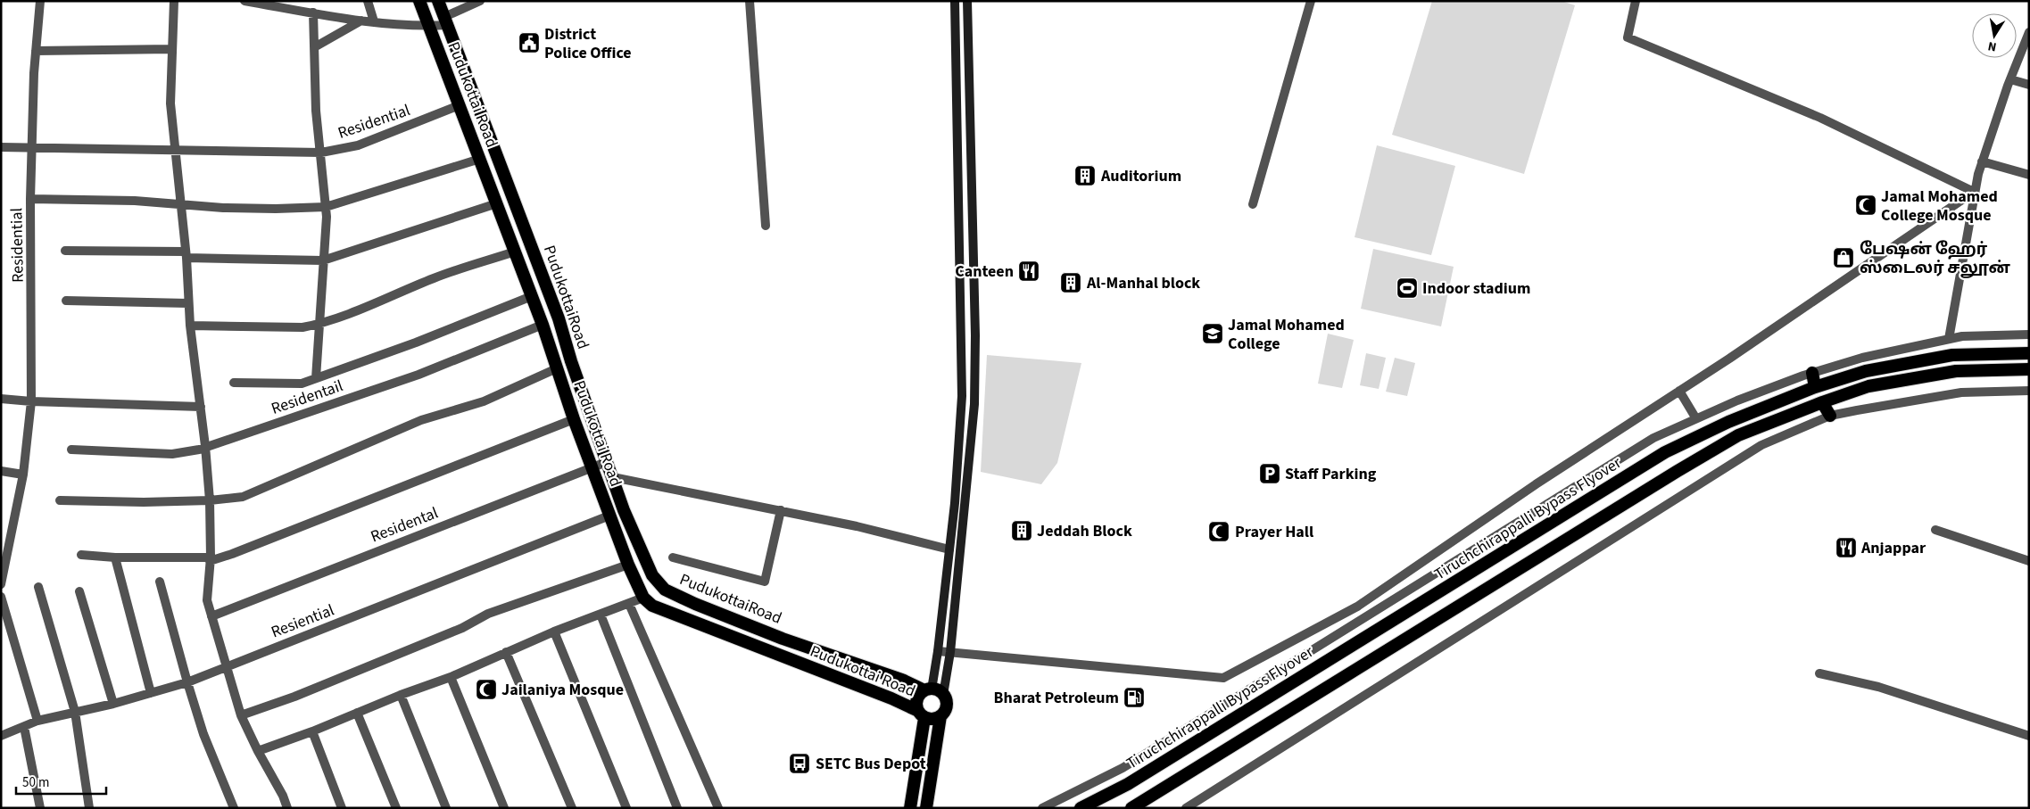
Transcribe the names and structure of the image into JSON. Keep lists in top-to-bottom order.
{
  "streets": {
    "highway": ["Pudukottai Road", "PudukottaiRoad", "Tiruchchirappalli Bypass Flyover"],
    "street": [
      "Residential",
      "Residentail",
      "Residental",
      "Resiential"
    ]
  },
  "crossings": [
    ["Pudukottai Road", "Residential"],
    ["Pudukottai Road", "PudukottaiRoad"],
    ["Pudukottai Road", "Residentail"],
    ["Pudukottai Road", "Residental"],
    ["Pudukottai Road", "Resiential"],
    ["PudukottaiRoad", "Residental"]
  ],
  "places": {
    "public building": ["District Police Office"],
    "building": ["Auditorium", "Al-Manhal block", "Jeddah Block"],
    "mosque": ["Jamal Mohamed College Mosque", "Prayer Hall", "Jailaniya Mosque"],
    "shop": ["பேஷன் ஹேர் ஸ்டைலர் சலூன்"],
    "restaurant": ["Canteen", "Anjappar"],
    "sports": ["Indoor stadium"],
    "school or university": ["Jamal Mohamed College"],
    "parking": ["Staff Parking"],
    "fuel station": ["Bharat Petroleum"],
    "bus stop": ["SETC Bus Depot"]
  },
  "scale_bar": "50 m",
  "north": "bottom"
}
